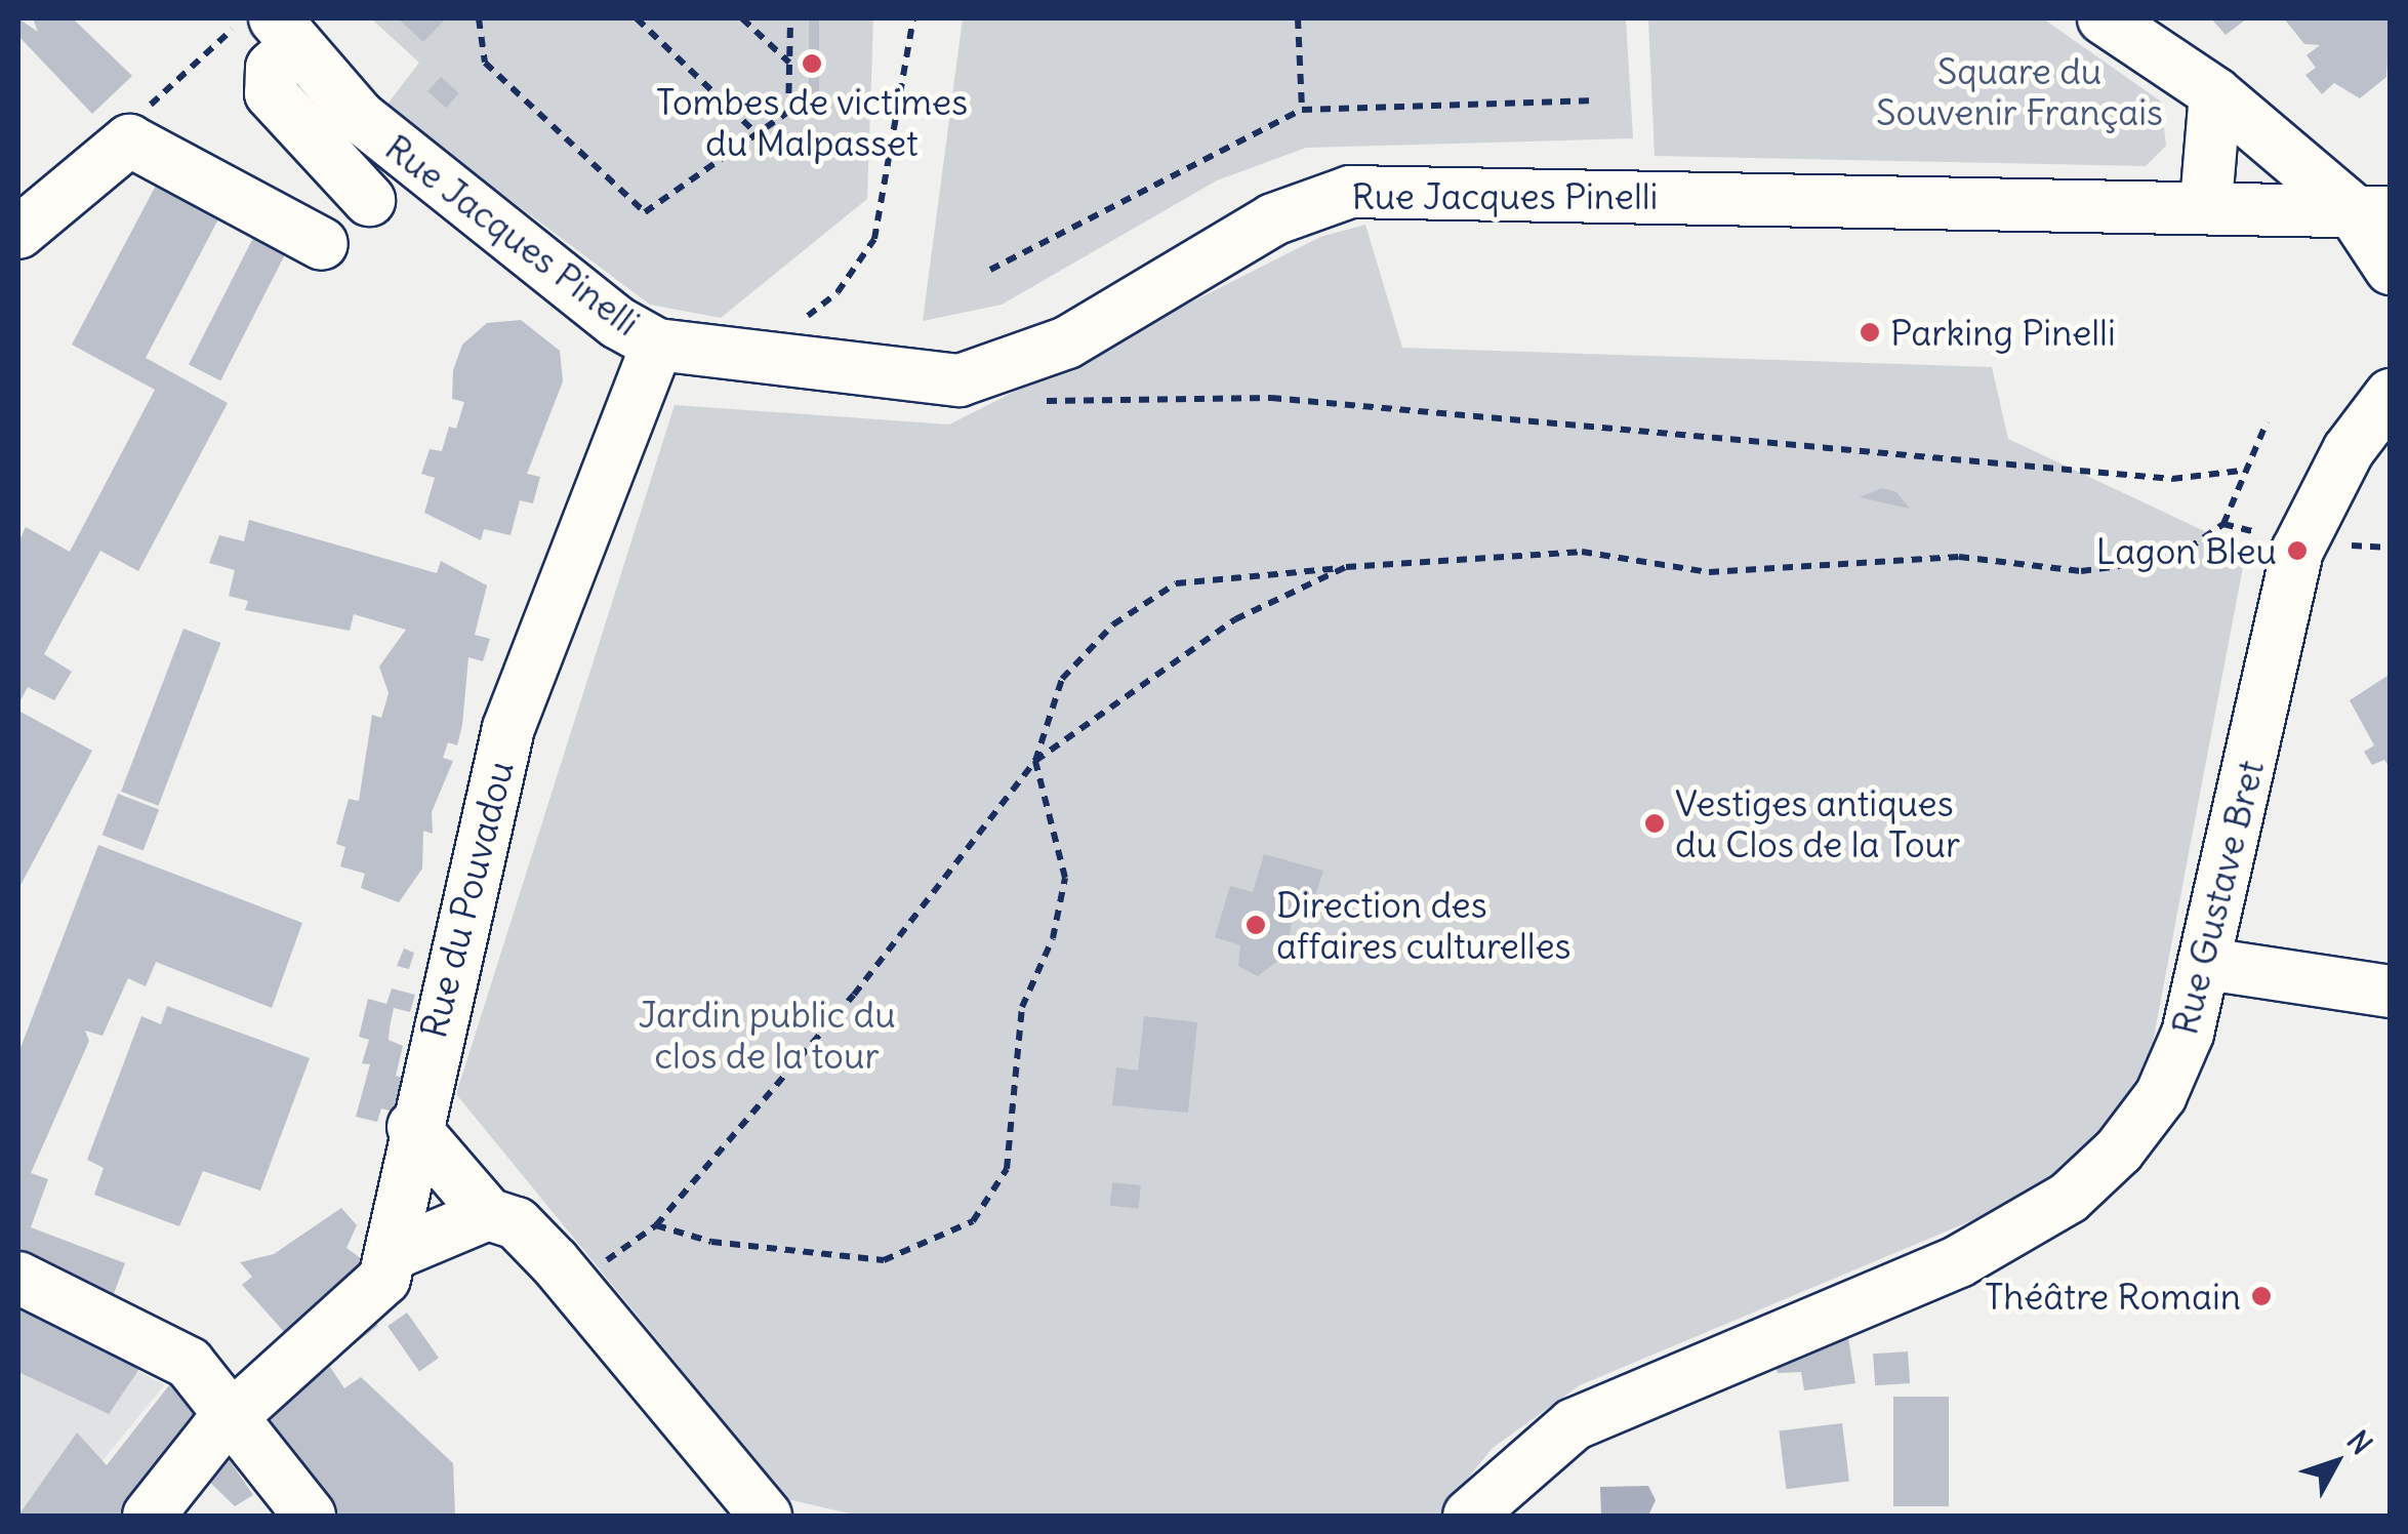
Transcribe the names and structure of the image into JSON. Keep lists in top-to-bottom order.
{
  "streets": {
    "street": ["Rue Jacques Pinelli", "Rue Gustave Bret", "Rue du Pouvadou"]
  },
  "crossings": [
    ["Rue Jacques Pinelli", "Rue du Pouvadou"]
  ],
  "parks": ["Square du Souvenir Français", "Jardin public du clos de la tour"],
  "places": [
    "Tombes de victimes du Malpasset",
    "Parking Pinelli",
    "Lagon Bleu",
    "Vestiges antiques du Clos de la Tour",
    "Direction des affaires culturelles",
    "Théâtre Romain"
  ],
  "north": "top right"
}
